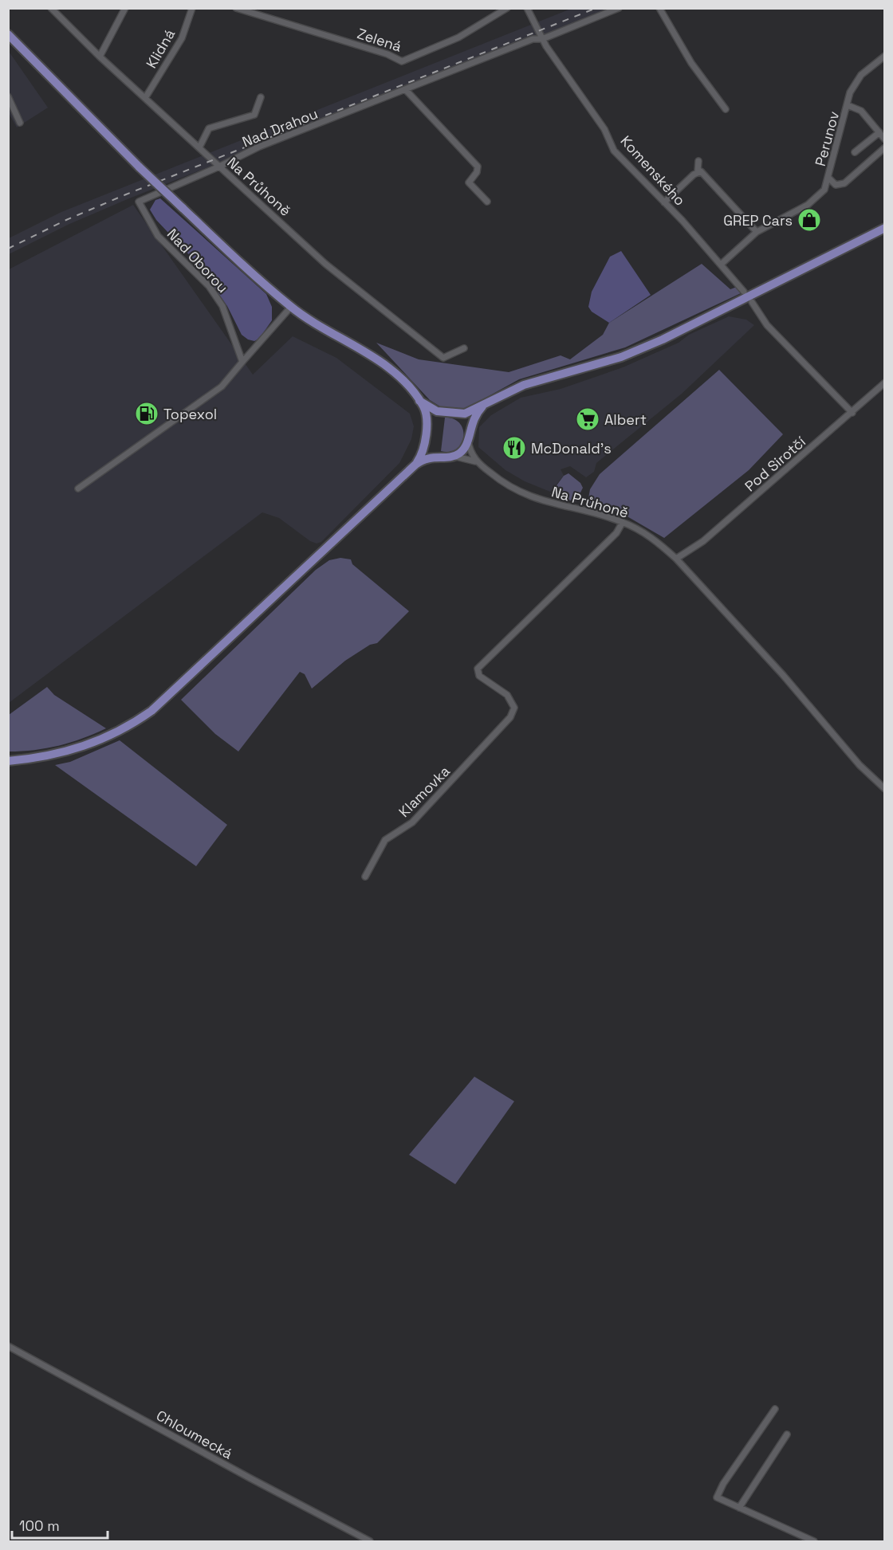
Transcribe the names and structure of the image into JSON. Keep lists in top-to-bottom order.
{
  "streets": {
    "street": [
      "Zelená",
      "Klidná",
      "Nad Drahou",
      "Perunov",
      "Komenského",
      "Na Průhoně",
      "Nad Oborou",
      "Pod Sirotčí",
      "Klamovka",
      "Chloumecká"
    ]
  },
  "crossings": [
    ["Klidná", "Na Průhoně"],
    ["Nad Drahou", "Komenského"],
    ["Nad Drahou", "Na Průhoně"],
    ["Nad Drahou", "Nad Oborou"],
    ["Perunov", "Komenského"],
    ["Na Průhoně", "Pod Sirotčí"],
    ["Na Průhoně", "Klamovka"]
  ],
  "places": {
    "shop": ["GREP Cars"],
    "fuel station": ["Topexol"],
    "supermarket": ["Albert"],
    "restaurant": ["McDonald's"]
  },
  "scale_bar": "100 m"
}
